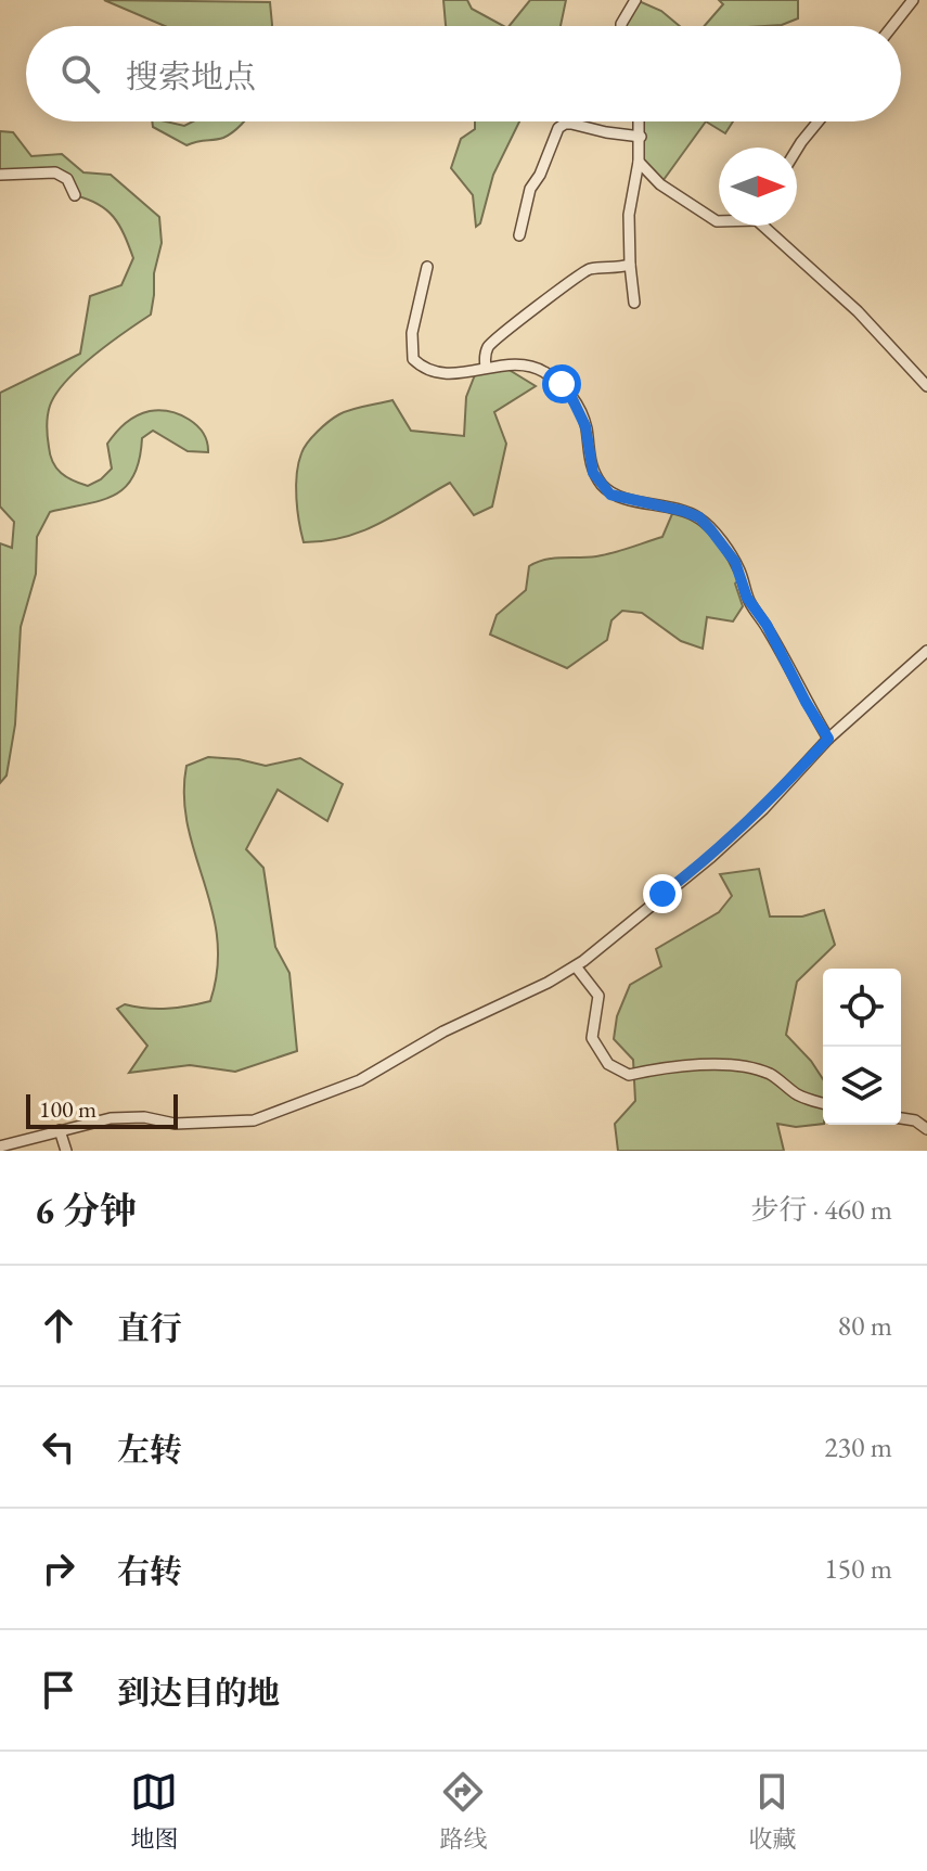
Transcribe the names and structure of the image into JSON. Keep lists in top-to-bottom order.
{
  "scale_bar": "100 m",
  "north": "right",
  "page": {
    "search": "搜索地点",
    "scale": "100 m",
    "heading": ["6 分钟", "步行 · 460 m"],
    "list": [
      ["直行", "80 m"],
      ["左转", "230 m"],
      ["右转", "150 m"],
      "到达目的地"
    ],
    "nav": ["地图", "路线", "收藏"]
  }
}
